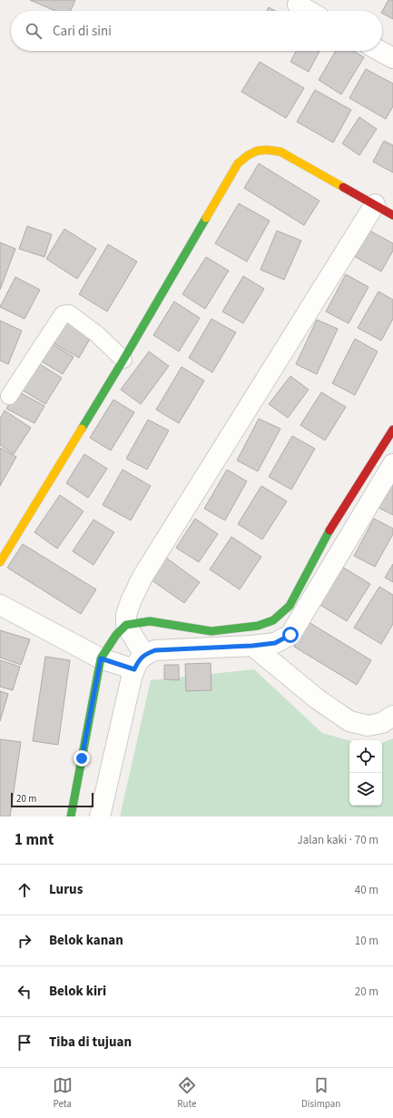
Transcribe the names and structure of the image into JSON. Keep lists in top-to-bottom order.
{
  "scale_bar": "20 m",
  "page": {
    "search": "Cari di sini",
    "scale": "20 m",
    "heading": ["1 mnt", "Jalan kaki · 70 m"],
    "list": [
      ["Lurus", "40 m"],
      ["Belok kanan", "10 m"],
      ["Belok kiri", "20 m"],
      "Tiba di tujuan"
    ],
    "nav": ["Peta", "Rute", "Disimpan"]
  }
}
